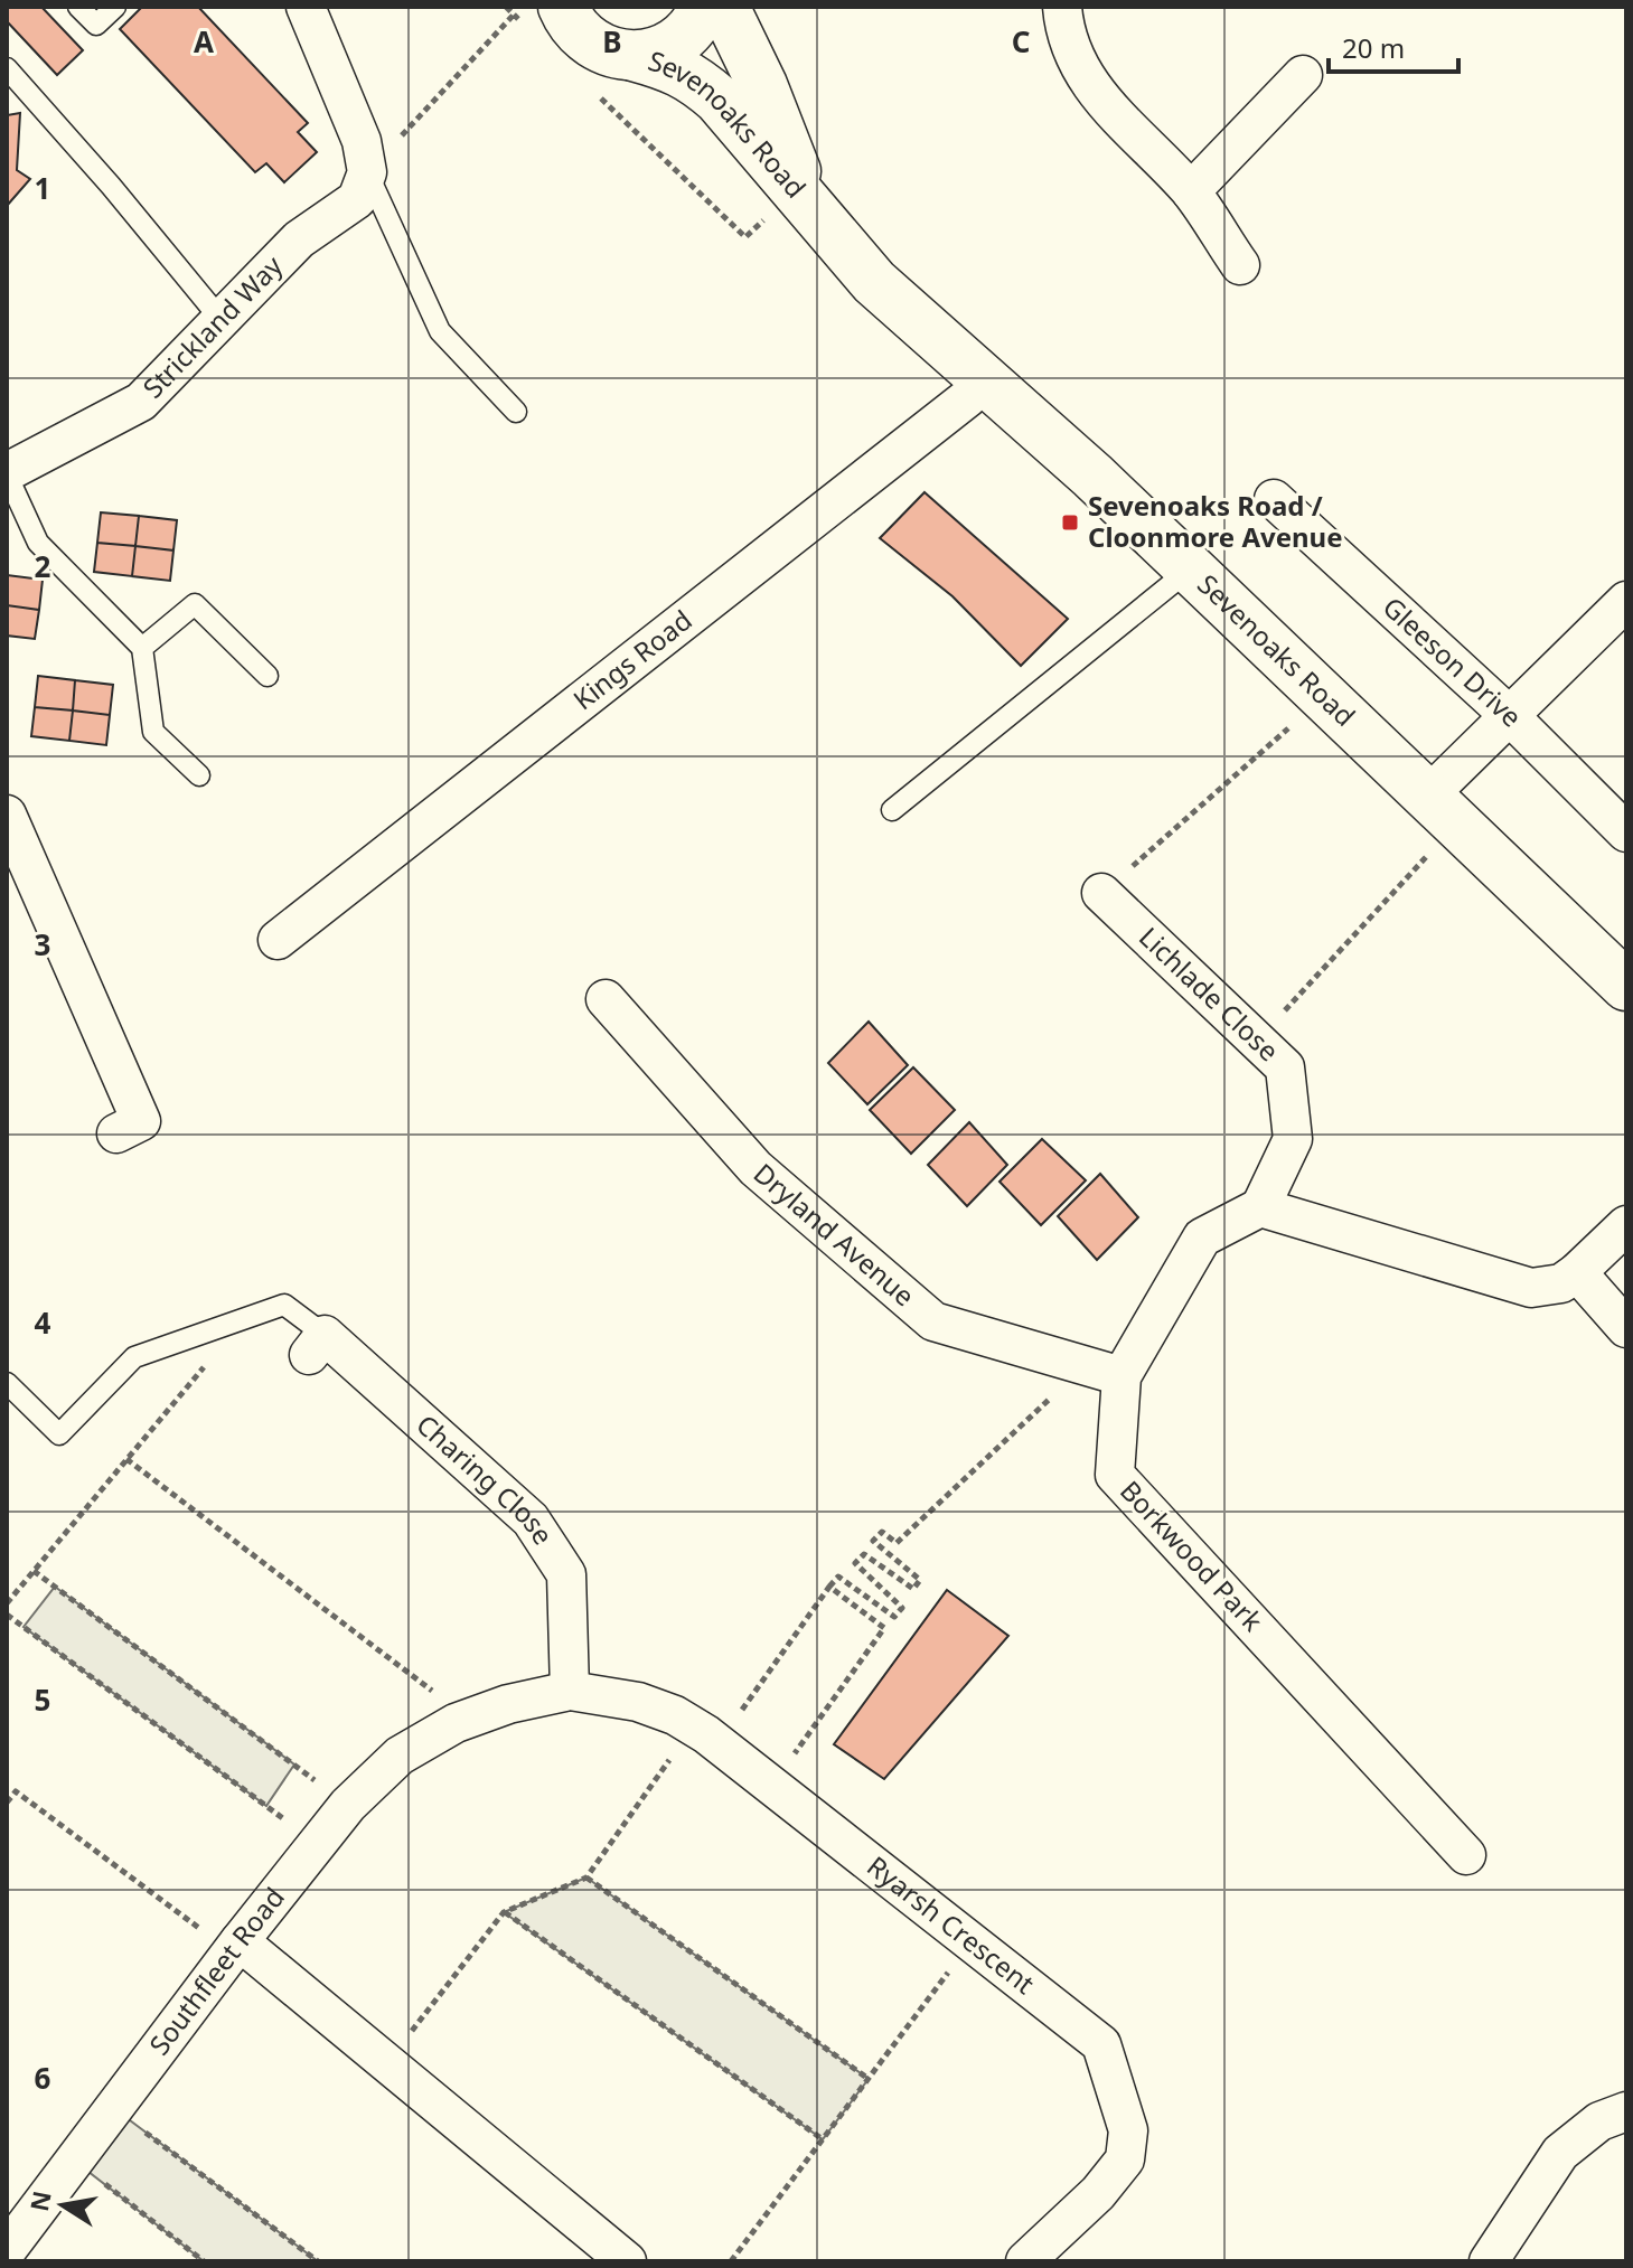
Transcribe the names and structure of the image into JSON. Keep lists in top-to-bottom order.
{
  "streets": {
    "main road": ["Sevenoaks Road"],
    "street": [
      "Strickland Way",
      "Kings Road",
      "Gleeson Drive",
      "Lichlade Close",
      "Dryland Avenue",
      "Charing Close",
      "Borkwood Park",
      "Ryarsh Crescent",
      "Southfleet Road"
    ]
  },
  "crossings": [
    ["Sevenoaks Road", "Kings Road"],
    ["Lichlade Close", "Borkwood Park"],
    ["Dryland Avenue", "Borkwood Park"],
    ["Charing Close", "Ryarsh Crescent"],
    ["Charing Close", "Southfleet Road"],
    ["Ryarsh Crescent", "Southfleet Road"]
  ],
  "places": {
    "transit": ["Sevenoaks Road / Cloonmore Avenue"]
  },
  "scale_bar": "20 m",
  "north": "left",
  "grid": {
    "columns": ["A", "B", "C"],
    "rows": [
      "1",
      "2",
      "3",
      "4",
      "5",
      "6"
    ]
  }
}
